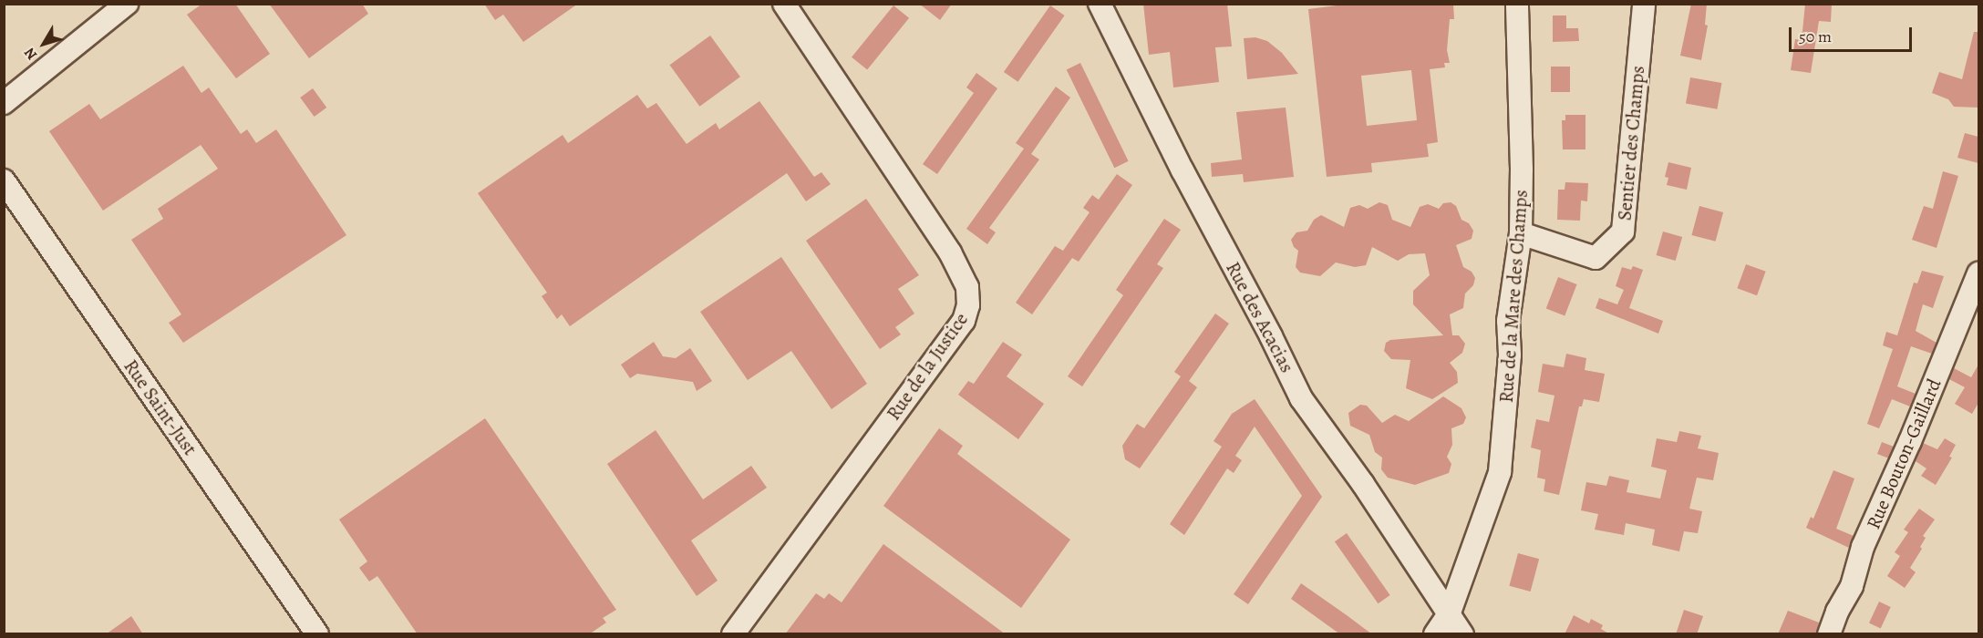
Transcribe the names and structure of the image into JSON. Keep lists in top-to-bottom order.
{
  "streets": {
    "street": [
      "Sentier des Champs",
      "Rue de la Mare des Champs",
      "Rue des Acacias",
      "Rue de la Justice",
      "Rue Saint-Just",
      "Rue Bouton-Gaillard"
    ]
  },
  "crossings": [
    ["Sentier des Champs", "Rue de la Mare des Champs"],
    ["Rue de la Mare des Champs", "Rue des Acacias"]
  ],
  "scale_bar": "50 m",
  "north": "bottom left"
}
